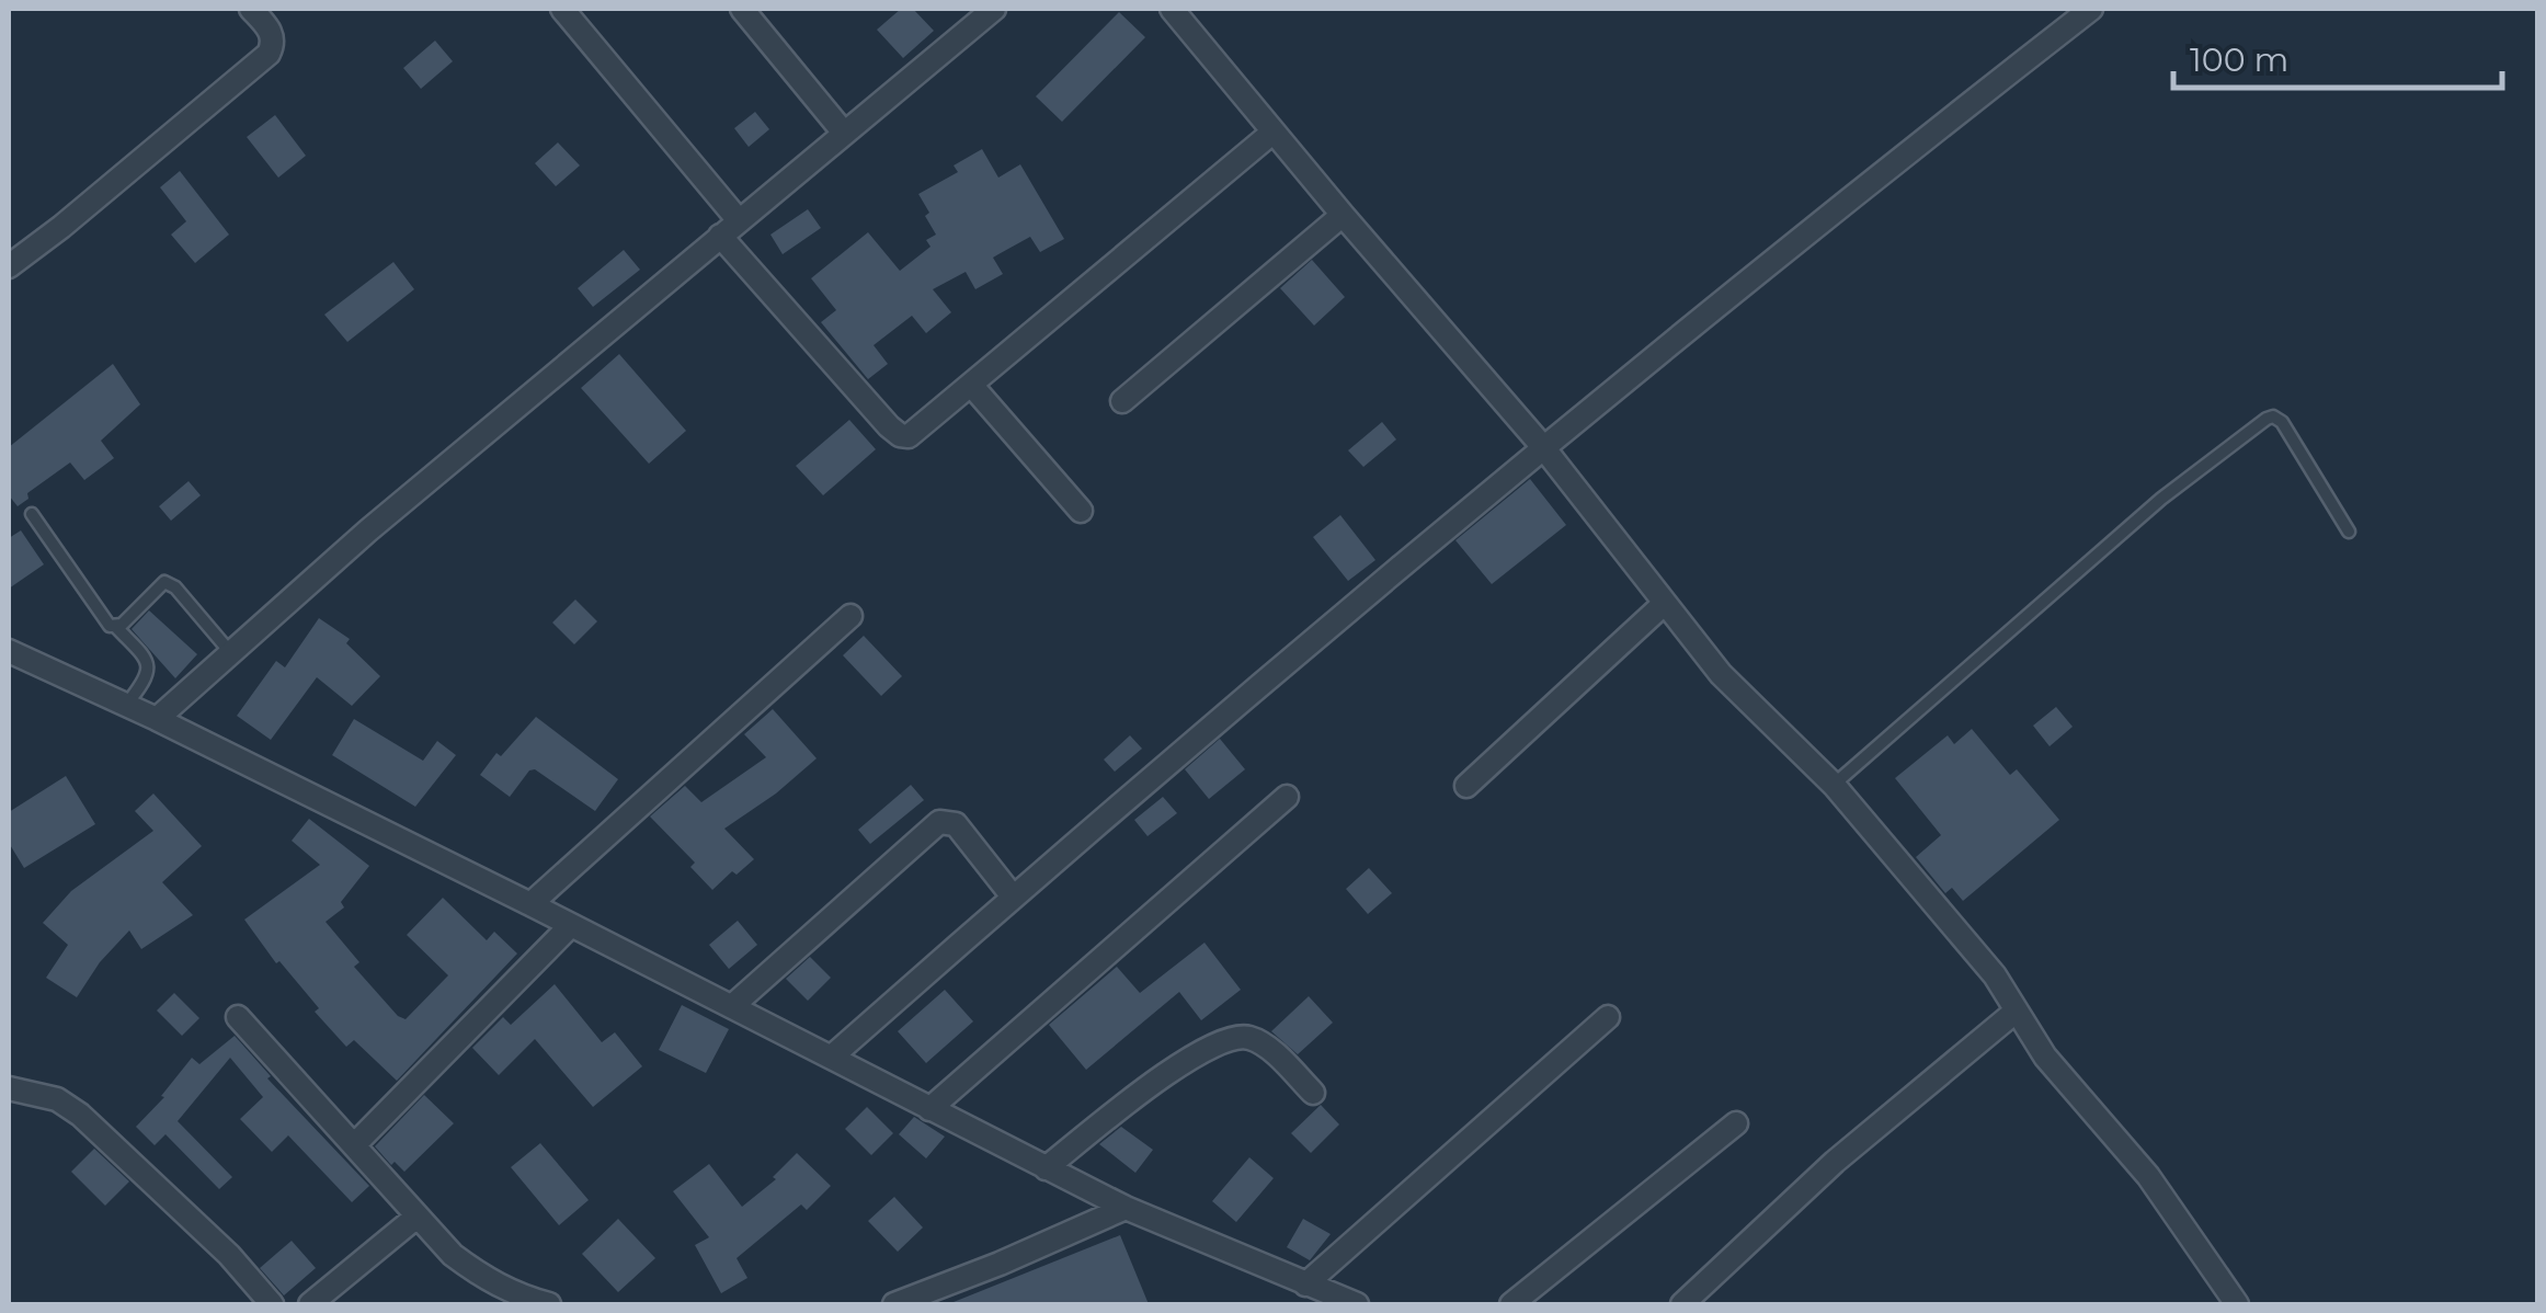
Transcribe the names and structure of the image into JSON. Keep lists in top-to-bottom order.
{
  "scale_bar": "100 m"
}
